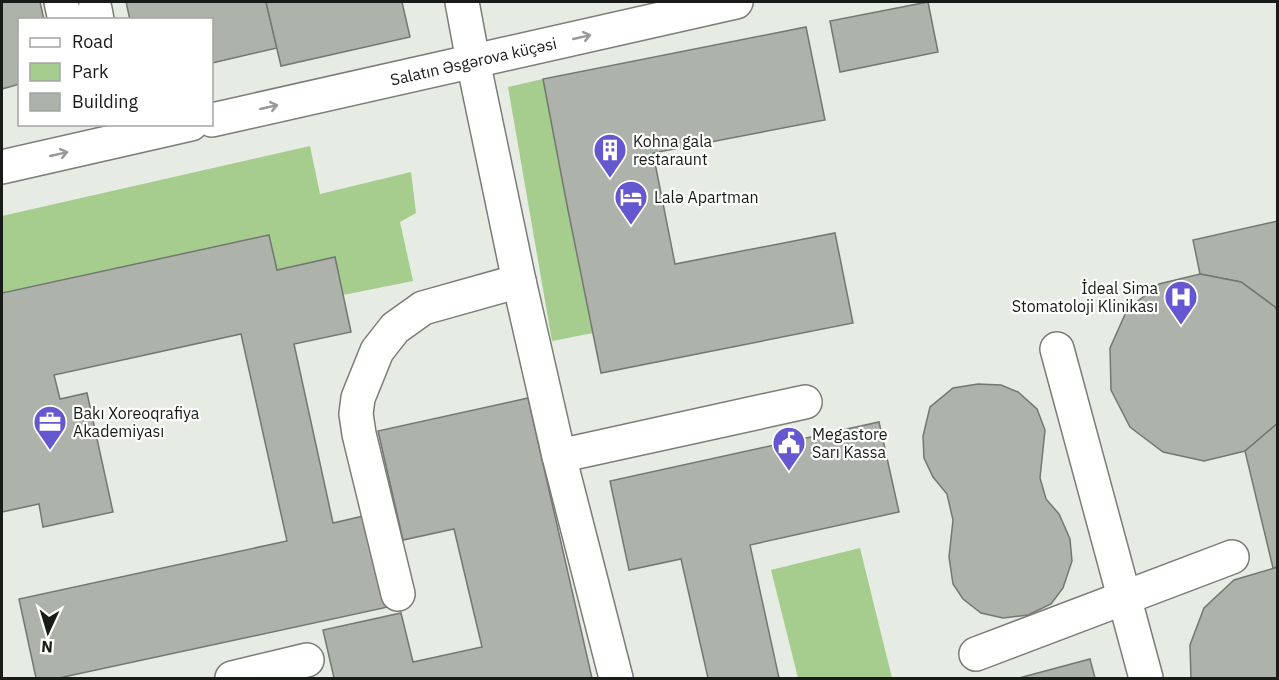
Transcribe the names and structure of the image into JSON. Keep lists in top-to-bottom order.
{
  "streets": {
    "main road": ["Salatın Əsgərova küçəsi"]
  },
  "one_way": ["Salatın Əsgərova küçəsi"],
  "places": {
    "building": ["Kohna gala restaraunt"],
    "hotel": ["Lalә Apartman"],
    "hospital": ["İdeal Sima Stomatoloji Klinikası"],
    "office": ["Bakı Xoreoqrafiya Akademiyası"],
    "public building": ["Megastore Sarı Kassa"]
  },
  "legend": ["Road", "Park", "Building"],
  "north": "bottom"
}
